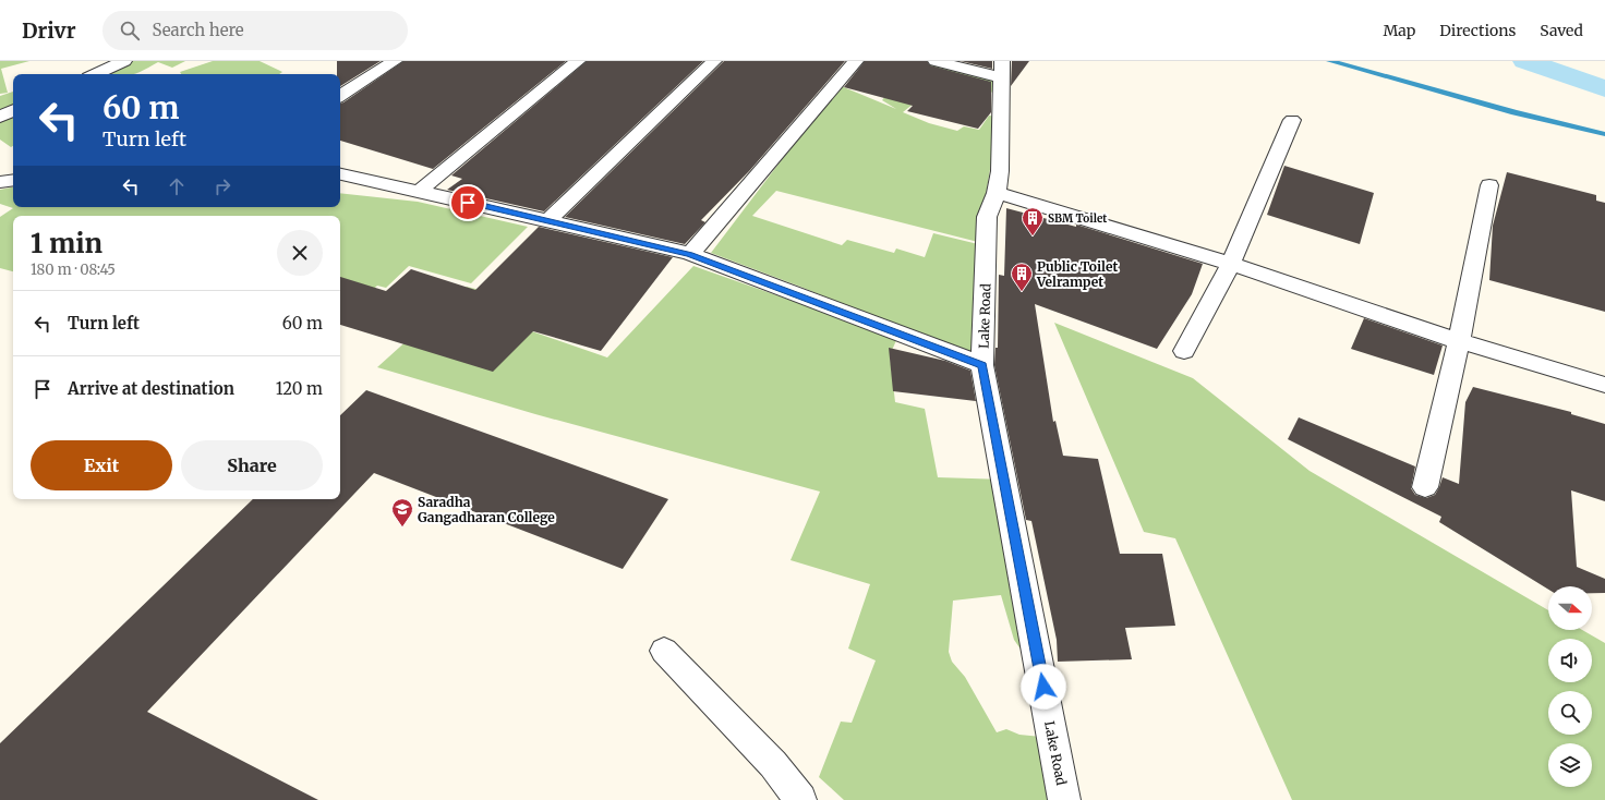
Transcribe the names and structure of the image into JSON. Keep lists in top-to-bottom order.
{
  "streets": {
    "street": ["Lake Road"]
  },
  "places": {
    "building": ["SBM Toilet", "Public Toilet Velrampet"],
    "school or university": ["Saradha Gangadharan College"]
  },
  "north": "right",
  "page": {
    "header": "Drivr",
    "search": "Search here",
    "nav": ["Map", "Directions", "Saved"],
    "turn": ["60 m", "Turn left"],
    "heading": ["1 min", "180 m · 08:45"],
    "list": [
      {
        "name": "Turn left",
        "value": "60 m"
      },
      {
        "name": "Arrive at destination",
        "value": "120 m"
      }
    ],
    "buttons": ["Exit", "Share"]
  }
}
